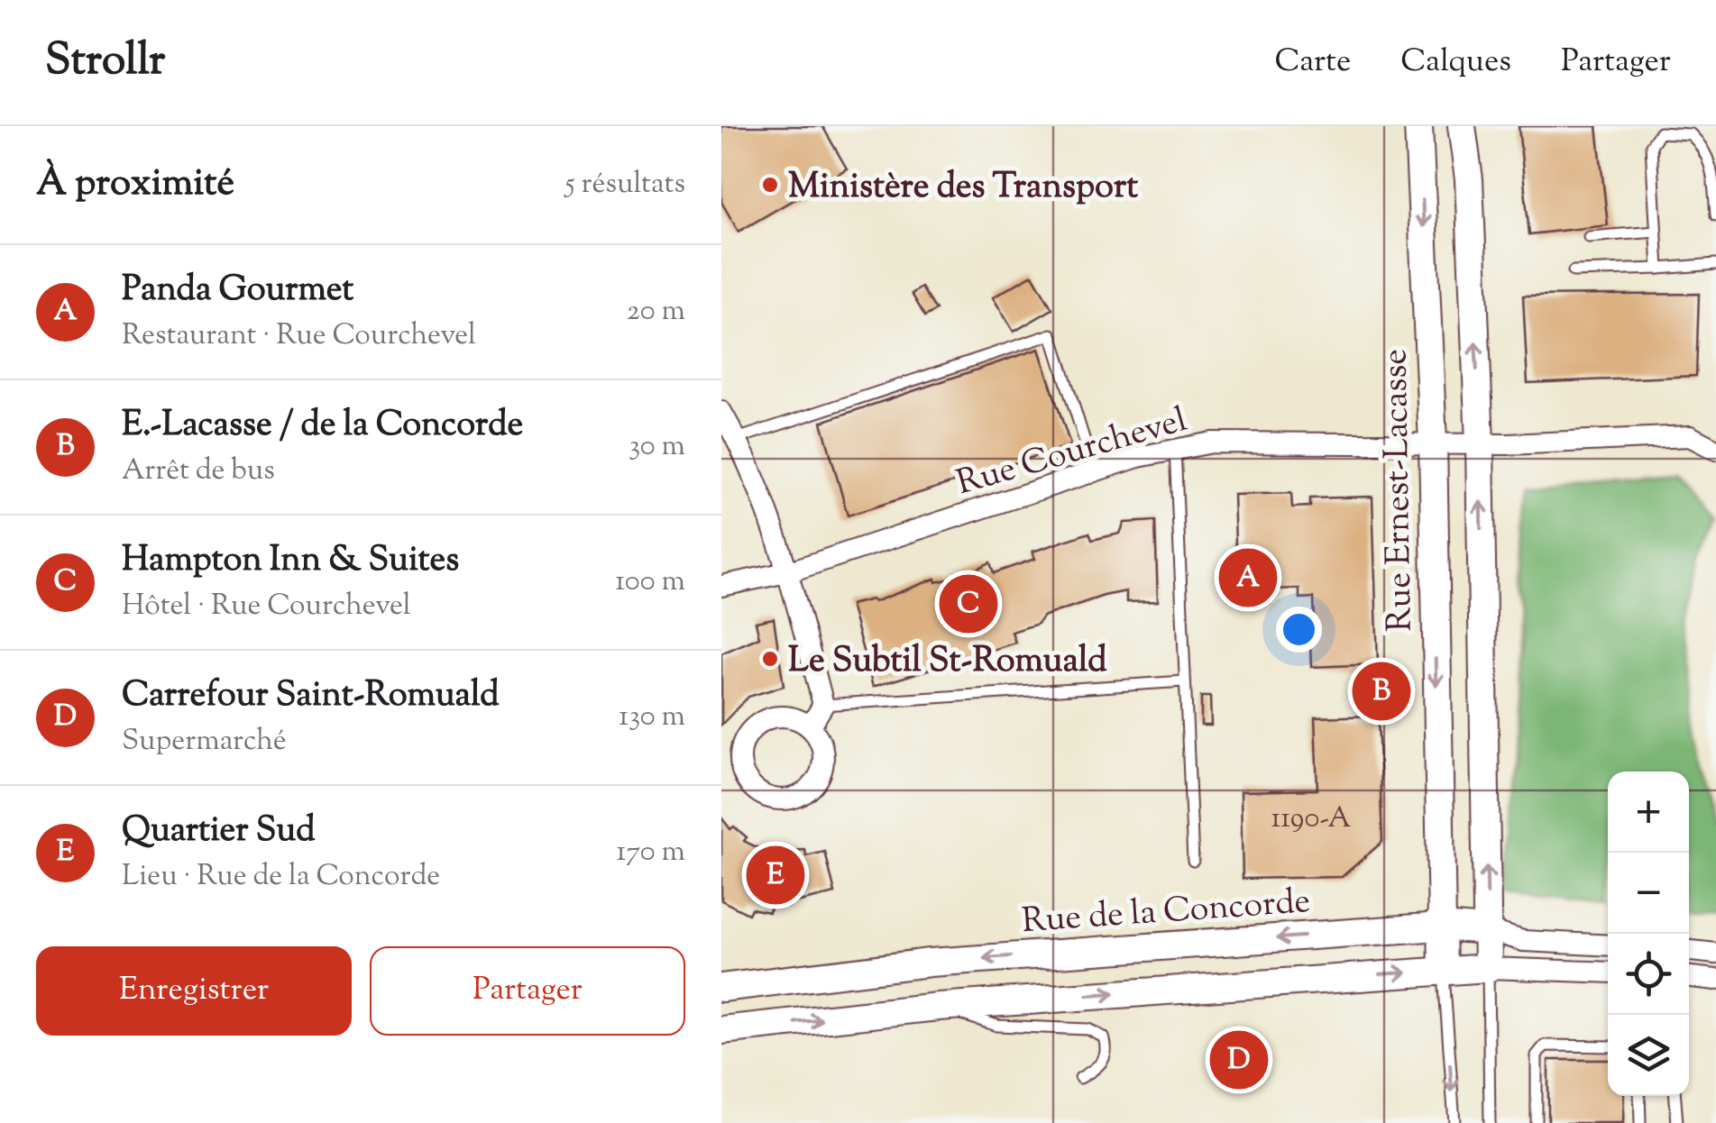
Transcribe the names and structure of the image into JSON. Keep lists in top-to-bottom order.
{
  "streets": {
    "street": ["Rue Courchevel", "Rue Ernest-Lacasse", "Rue de la Concorde"]
  },
  "crossings": [
    ["Rue Courchevel", "Rue Ernest-Lacasse"],
    ["Rue Ernest-Lacasse", "Rue de la Concorde"]
  ],
  "places": ["Ministère des Transport", "Le Subtil St-Romuald"],
  "house_numbers": ["1190-A"],
  "page": {
    "header": "Strollr",
    "nav": ["Carte", "Calques", "Partager"],
    "heading": ["À proximité", "5 résultats"],
    "list": [
      {
        "mark": "A",
        "name": "Panda Gourmet",
        "note": "Restaurant · Rue Courchevel",
        "value": "20 m"
      },
      {
        "mark": "B",
        "name": "E.-Lacasse / de la Concorde",
        "note": "Arrêt de bus",
        "value": "30 m"
      },
      {
        "mark": "C",
        "name": "Hampton Inn & Suites",
        "note": "Hôtel · Rue Courchevel",
        "value": "100 m"
      },
      {
        "mark": "D",
        "name": "Carrefour Saint-Romuald",
        "note": "Supermarché",
        "value": "130 m"
      },
      {
        "mark": "E",
        "name": "Quartier Sud",
        "note": "Lieu · Rue de la Concorde",
        "value": "170 m"
      }
    ],
    "pins": [
      "A",
      "C",
      "B",
      "E",
      "D"
    ],
    "map_buttons": ["+", "−"],
    "buttons": ["Enregistrer", "Partager"]
  }
}
